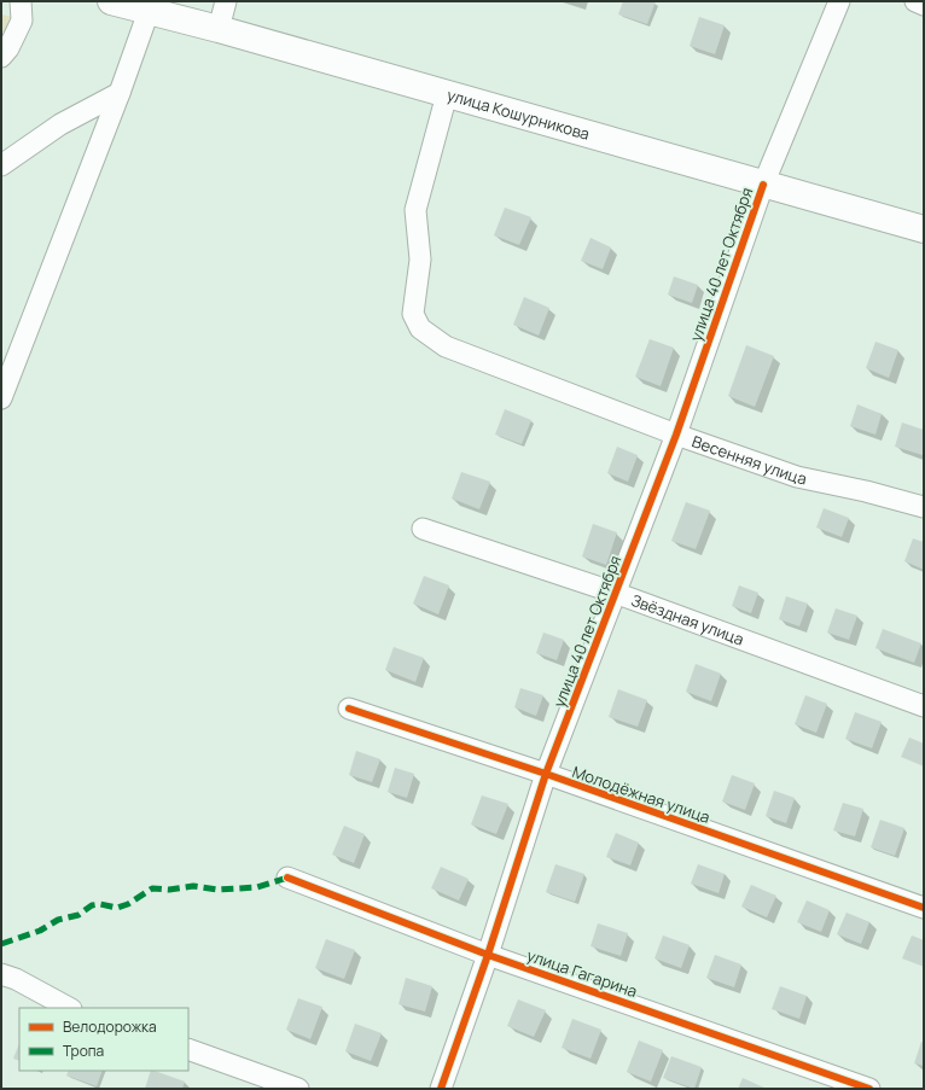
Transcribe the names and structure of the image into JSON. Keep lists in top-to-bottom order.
{
  "streets": {
    "main road": ["улица Кошурникова"],
    "street": [
      "улица 40 лет Октября",
      "Весенняя улица",
      "Звёздная улица",
      "Молодёжная улица",
      "улица Гагарина"
    ]
  },
  "crossings": [
    ["улица Кошурникова", "улица 40 лет Октября"],
    ["улица Кошурникова", "Весенняя улица"],
    ["улица 40 лет Октября", "Весенняя улица"],
    ["улица 40 лет Октября", "Звёздная улица"],
    ["улица 40 лет Октября", "Молодёжная улица"],
    ["улица 40 лет Октября", "улица Гагарина"]
  ],
  "legend": ["Велодорожка", "Тропа"]
}
